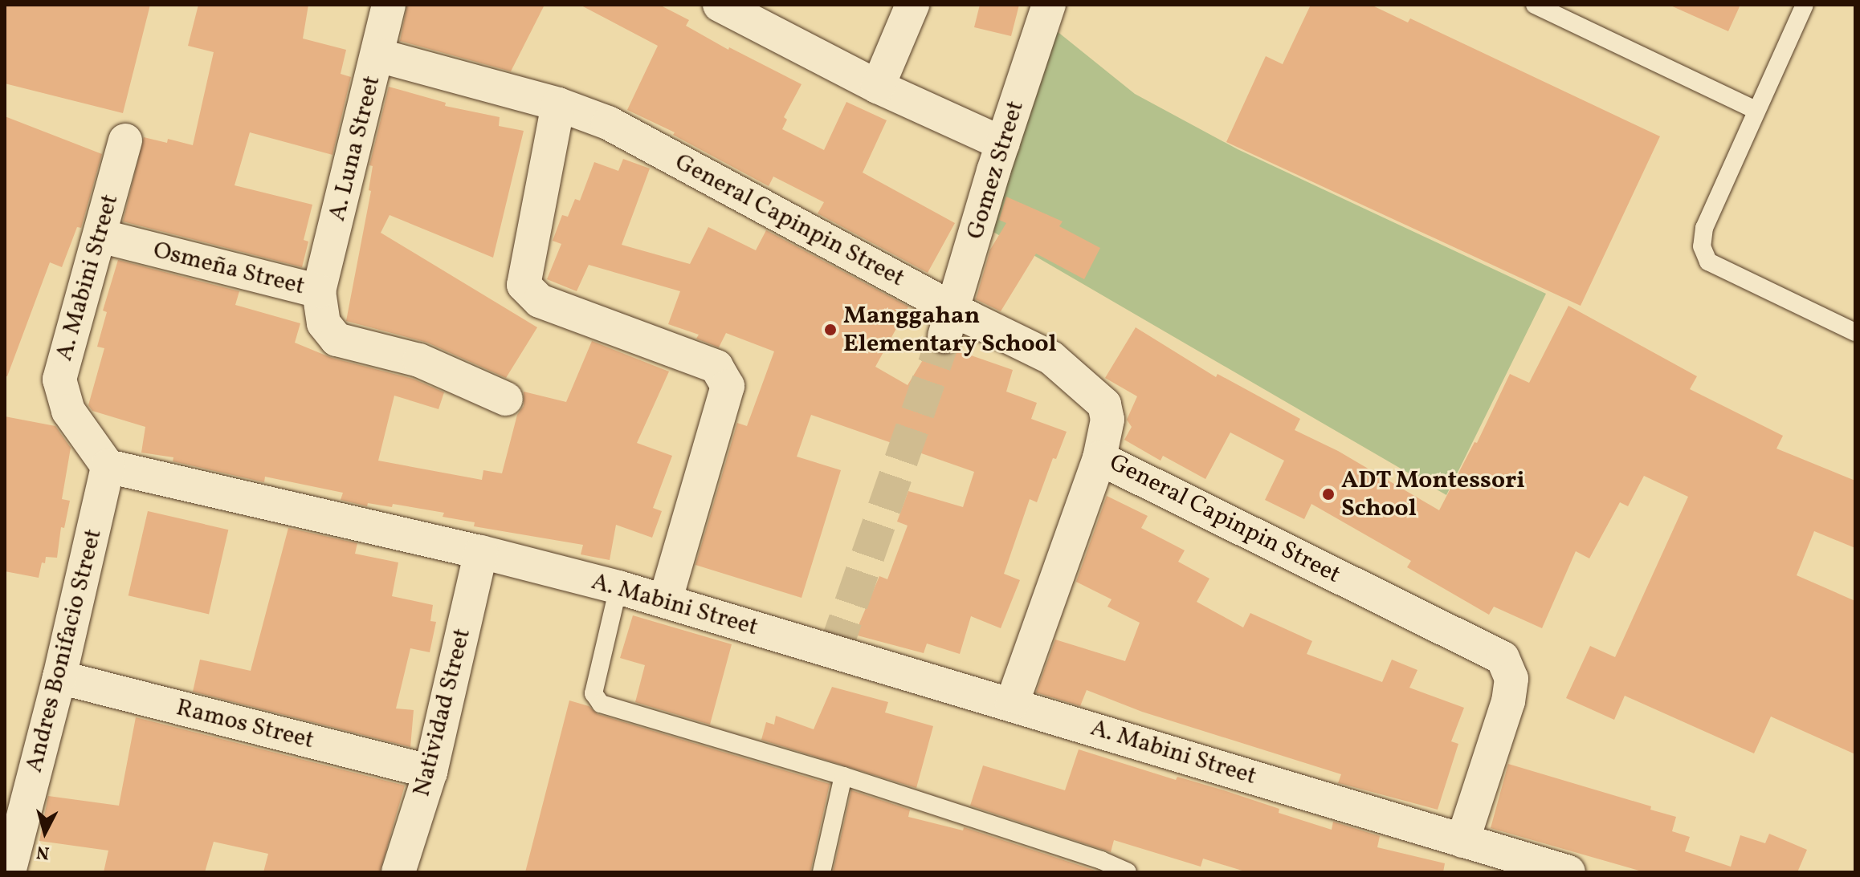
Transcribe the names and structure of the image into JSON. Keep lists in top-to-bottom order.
{
  "streets": {
    "street": [
      "A. Luna Street",
      "Gomez Street",
      "General Capinpin Street",
      "Osmeña Street",
      "A. Mabini Street",
      "Andres Bonifacio Street",
      "Natividad Street",
      "Ramos Street"
    ]
  },
  "crossings": [
    ["A. Luna Street", "General Capinpin Street"],
    ["A. Luna Street", "Osmeña Street"],
    ["Gomez Street", "General Capinpin Street"],
    ["General Capinpin Street", "A. Mabini Street"],
    ["Osmeña Street", "A. Mabini Street"],
    ["A. Mabini Street", "Andres Bonifacio Street"],
    ["A. Mabini Street", "Natividad Street"],
    ["Andres Bonifacio Street", "Ramos Street"],
    ["Natividad Street", "Ramos Street"]
  ],
  "places": ["Manggahan Elementary School", "ADT Montessori School"],
  "north": "bottom"
}
